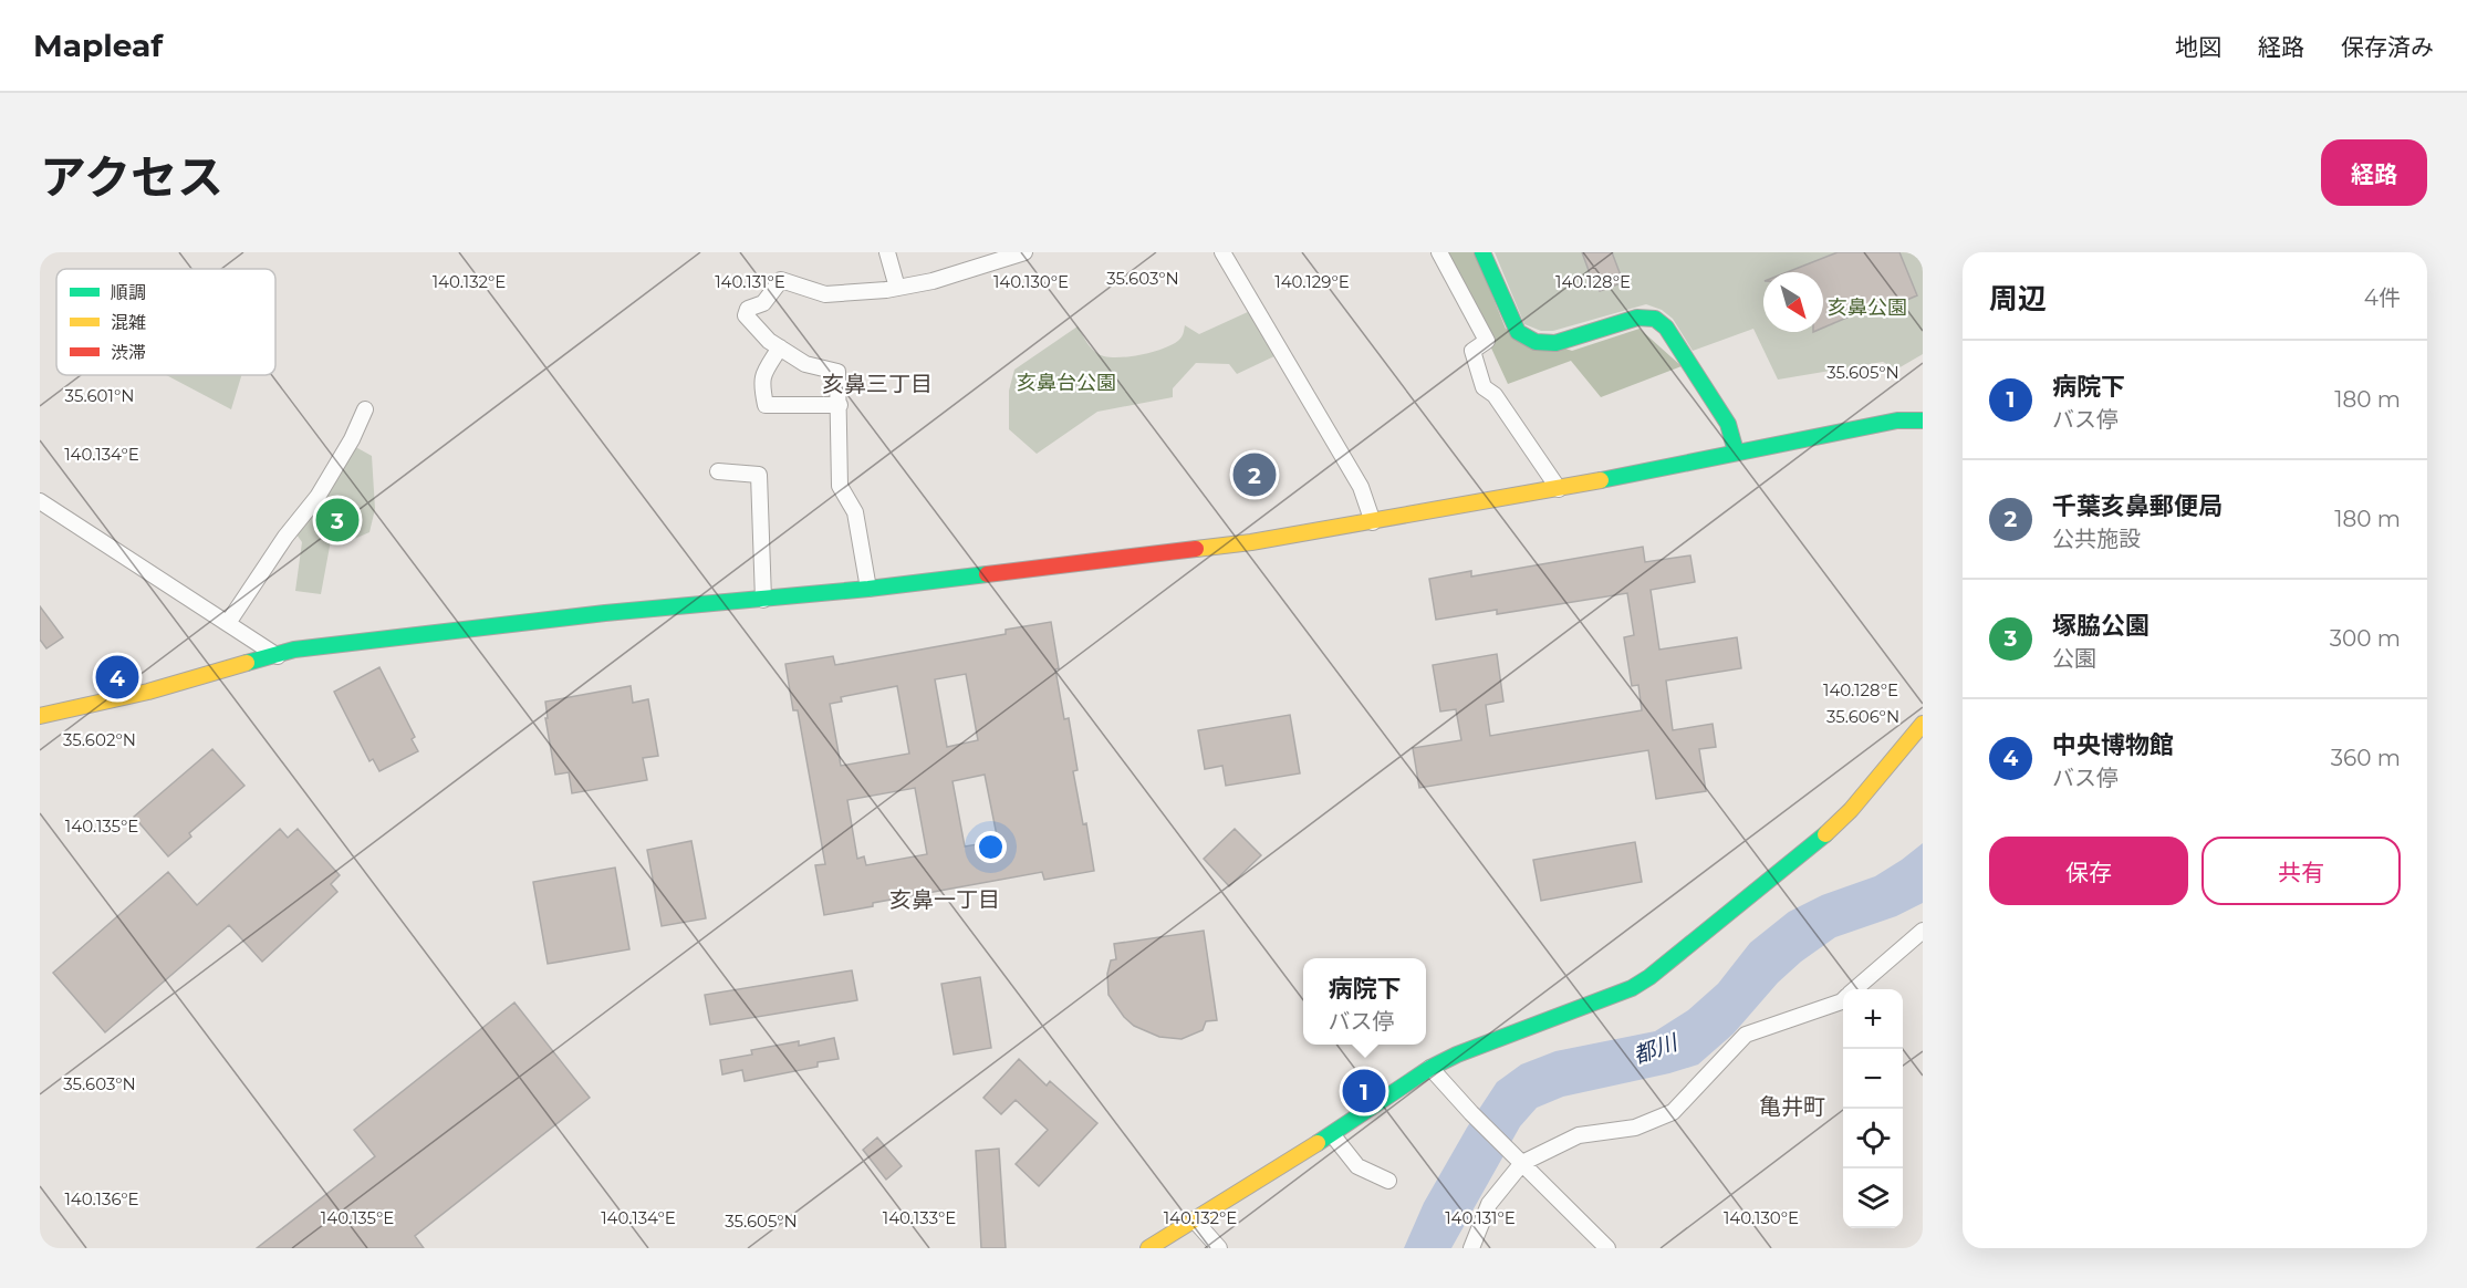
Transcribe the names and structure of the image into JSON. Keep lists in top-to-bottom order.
{
  "districts": ["亥鼻三丁目", "亥鼻一丁目", "亀井町"],
  "water": ["都川"],
  "parks": ["亥鼻公園", "亥鼻台公園"],
  "legend": ["順調", "混雑", "渋滞"],
  "north": "bottom right",
  "page": {
    "header": "Mapleaf",
    "nav": ["地図", "経路", "保存済み"],
    "title": "アクセス",
    "buttons": [
      "経路",
      ["保存", "共有"]
    ],
    "heading": ["周辺", "4件"],
    "list": [
      {
        "mark": "1",
        "name": "病院下",
        "note": "バス停",
        "value": "180 m"
      },
      {
        "mark": "2",
        "name": "千葉亥鼻郵便局",
        "note": "公共施設",
        "value": "180 m"
      },
      {
        "mark": "3",
        "name": "塚脇公園",
        "note": "公園",
        "value": "300 m"
      },
      {
        "mark": "4",
        "name": "中央博物館",
        "note": "バス停",
        "value": "360 m"
      }
    ],
    "pins": [
      "2",
      "3",
      "4",
      "1"
    ],
    "popup": ["病院下", "バス停"],
    "map_buttons": ["+", "−"]
  },
  "coordinates": [
    "35.603°N",
    "140.132°E",
    "140.131°E",
    "140.130°E",
    "140.129°E",
    "140.128°E",
    "35.605°N",
    "35.601°N",
    "140.134°E",
    "35.606°N",
    "35.602°N",
    "140.135°E",
    "140.136°E",
    "140.133°E"
  ]
}
